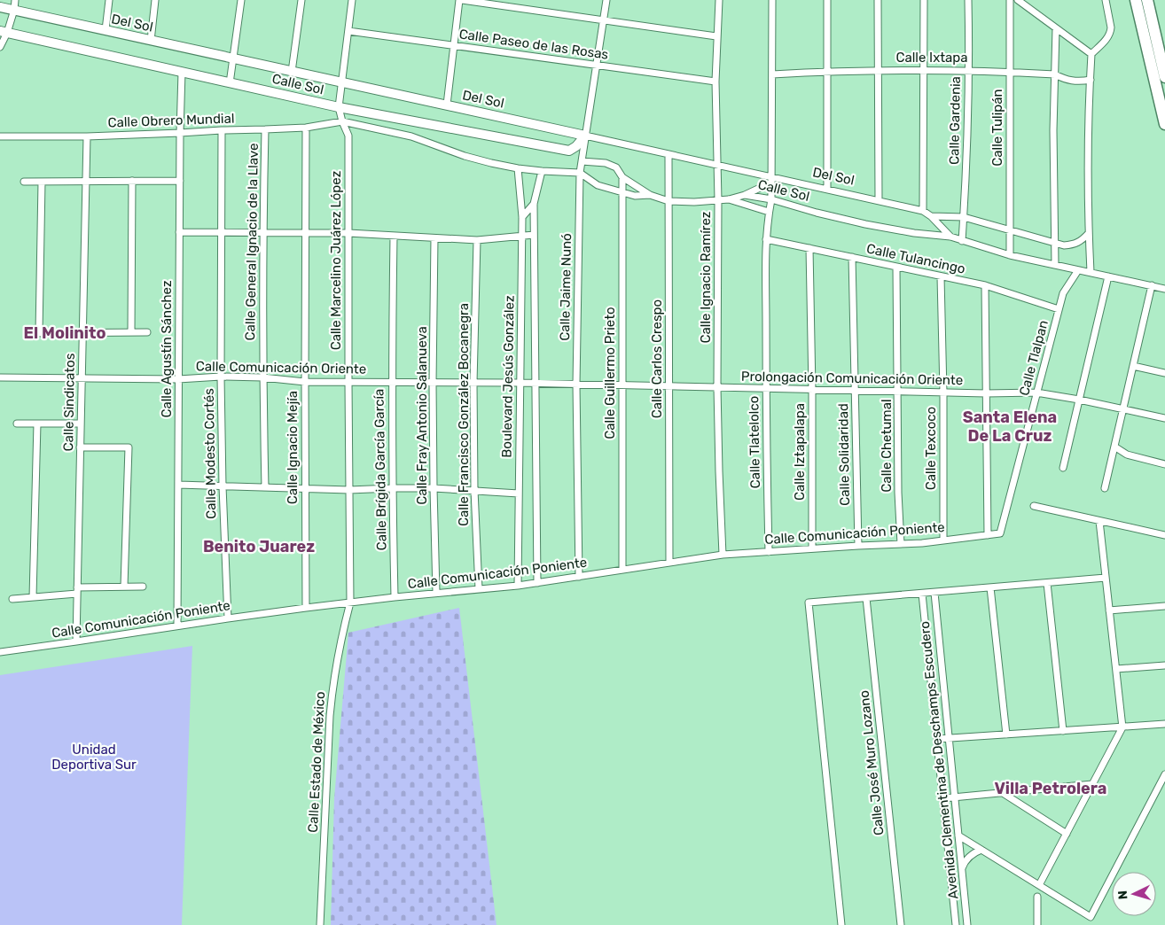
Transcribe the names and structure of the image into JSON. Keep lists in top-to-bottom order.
{
  "streets": {
    "street": [
      "Del Sol",
      "Calle Paseo de las Rosas",
      "Calle Ixtapa",
      "Calle Sol",
      "Calle Obrero Mundial",
      "Calle Gardenia",
      "Calle Tulipán",
      "Calle General Ignacio de la Llave",
      "Calle Tulancingo",
      "Calle Marcelino Juárez López",
      "Calle Ignacio Ramírez",
      "Calle Jaime Nunó",
      "Calle Agustín Sánchez",
      "Calle Tlalpan",
      "Calle Carlos Crespo",
      "Calle Comunicación Oriente",
      "Calle Guillermo Prieto",
      "Boulevard Jesús González",
      "Prolongación Comunicación Oriente",
      "Calle Sindicatos",
      "Calle Francisco González Bocanegra",
      "Calle Fray Antonio Salanueva",
      "Calle Tlatelolco",
      "Calle Chetumal",
      "Calle Ignacio Mejía",
      "Calle Texcoco",
      "Calle Iztapalapa",
      "Calle Modesto Cortés",
      "Calle Solidaridad",
      "Calle Brígida García García",
      "Calle Comunicación Poniente",
      "Avenida Clementina de Deschamps Escudero",
      "Calle Estado de México",
      "Calle José Muro Lozano"
    ]
  },
  "crossings": [
    ["Del Sol", "Calle Sol"],
    ["Del Sol", "Calle Ignacio Ramírez"],
    ["Del Sol", "Calle Jaime Nunó"],
    ["Del Sol", "Calle Carlos Crespo"],
    ["Del Sol", "Calle Tlatelolco"],
    ["Calle Paseo de las Rosas", "Calle Ignacio Ramírez"],
    ["Calle Paseo de las Rosas", "Calle Jaime Nunó"],
    ["Calle Ixtapa", "Calle Gardenia"],
    ["Calle Ixtapa", "Calle Tulipán"],
    ["Calle Ixtapa", "Calle Tlatelolco"],
    ["Calle Sol", "Calle Gardenia"],
    ["Calle Sol", "Calle Marcelino Juárez López"],
    ["Calle Sol", "Calle Ignacio Ramírez"],
    ["Calle Sol", "Calle Jaime Nunó"],
    ["Calle Sol", "Calle Agustín Sánchez"],
    ["Calle Sol", "Calle Carlos Crespo"],
    ["Calle Sol", "Calle Guillermo Prieto"],
    ["Calle Sol", "Calle Tlatelolco"],
    ["Calle Obrero Mundial", "Calle General Ignacio de la Llave"],
    ["Calle Obrero Mundial", "Calle Marcelino Juárez López"],
    ["Calle Obrero Mundial", "Calle Agustín Sánchez"],
    ["Calle Obrero Mundial", "Calle Sindicatos"],
    ["Calle Obrero Mundial", "Calle Ignacio Mejía"],
    ["Calle Obrero Mundial", "Calle Modesto Cortés"],
    ["Calle General Ignacio de la Llave", "Calle Comunicación Oriente"],
    ["Calle Tulancingo", "Calle Tlalpan"],
    ["Calle Tulancingo", "Calle Tlatelolco"],
    ["Calle Tulancingo", "Calle Chetumal"],
    ["Calle Tulancingo", "Calle Texcoco"],
    ["Calle Tulancingo", "Calle Iztapalapa"],
    ["Calle Tulancingo", "Calle Solidaridad"],
    ["Calle Marcelino Juárez López", "Calle Comunicación Oriente"],
    ["Calle Marcelino Juárez López", "Calle Comunicación Poniente"],
    ["Calle Marcelino Juárez López", "Calle Estado de México"],
    ["Calle Ignacio Ramírez", "Prolongación Comunicación Oriente"],
    ["Calle Ignacio Ramírez", "Calle Comunicación Poniente"],
    ["Calle Jaime Nunó", "Prolongación Comunicación Oriente"],
    ["Calle Jaime Nunó", "Calle Comunicación Poniente"],
    ["Calle Agustín Sánchez", "Calle Comunicación Oriente"],
    ["Calle Agustín Sánchez", "Calle Comunicación Poniente"],
    ["Calle Tlalpan", "Prolongación Comunicación Oriente"],
    ["Calle Tlalpan", "Calle Comunicación Poniente"],
    ["Calle Carlos Crespo", "Prolongación Comunicación Oriente"],
    ["Calle Carlos Crespo", "Calle Comunicación Poniente"],
    ["Calle Comunicación Oriente", "Boulevard Jesús González"],
    ["Calle Comunicación Oriente", "Prolongación Comunicación Oriente"],
    ["Calle Comunicación Oriente", "Calle Sindicatos"],
    ["Calle Comunicación Oriente", "Calle Francisco González Bocanegra"],
    ["Calle Comunicación Oriente", "Calle Fray Antonio Salanueva"],
    ["Calle Comunicación Oriente", "Calle Ignacio Mejía"],
    ["Calle Comunicación Oriente", "Calle Modesto Cortés"],
    ["Calle Comunicación Oriente", "Calle Brígida García García"],
    ["Calle Guillermo Prieto", "Prolongación Comunicación Oriente"],
    ["Calle Guillermo Prieto", "Calle Comunicación Poniente"],
    ["Boulevard Jesús González", "Prolongación Comunicación Oriente"],
    ["Boulevard Jesús González", "Calle Comunicación Poniente"],
    ["Prolongación Comunicación Oriente", "Calle Tlatelolco"],
    ["Prolongación Comunicación Oriente", "Calle Chetumal"],
    ["Prolongación Comunicación Oriente", "Calle Texcoco"],
    ["Prolongación Comunicación Oriente", "Calle Iztapalapa"],
    ["Prolongación Comunicación Oriente", "Calle Solidaridad"],
    ["Calle Sindicatos", "Calle Comunicación Poniente"],
    ["Calle Francisco González Bocanegra", "Calle Comunicación Poniente"],
    ["Calle Fray Antonio Salanueva", "Calle Comunicación Poniente"],
    ["Calle Tlatelolco", "Calle Comunicación Poniente"],
    ["Calle Chetumal", "Calle Comunicación Poniente"],
    ["Calle Ignacio Mejía", "Calle Comunicación Poniente"],
    ["Calle Texcoco", "Calle Comunicación Poniente"],
    ["Calle Iztapalapa", "Calle Comunicación Poniente"],
    ["Calle Modesto Cortés", "Calle Comunicación Poniente"],
    ["Calle Solidaridad", "Calle Comunicación Poniente"],
    ["Calle Brígida García García", "Calle Comunicación Poniente"],
    ["Calle Comunicación Poniente", "Calle Estado de México"]
  ],
  "districts": [
    "El Molinito",
    "Santa Elena De La Cruz",
    "Benito Juarez",
    "Villa Petrolera"
  ],
  "parks": ["Unidad Deportiva Sur"],
  "north": "left"
}
